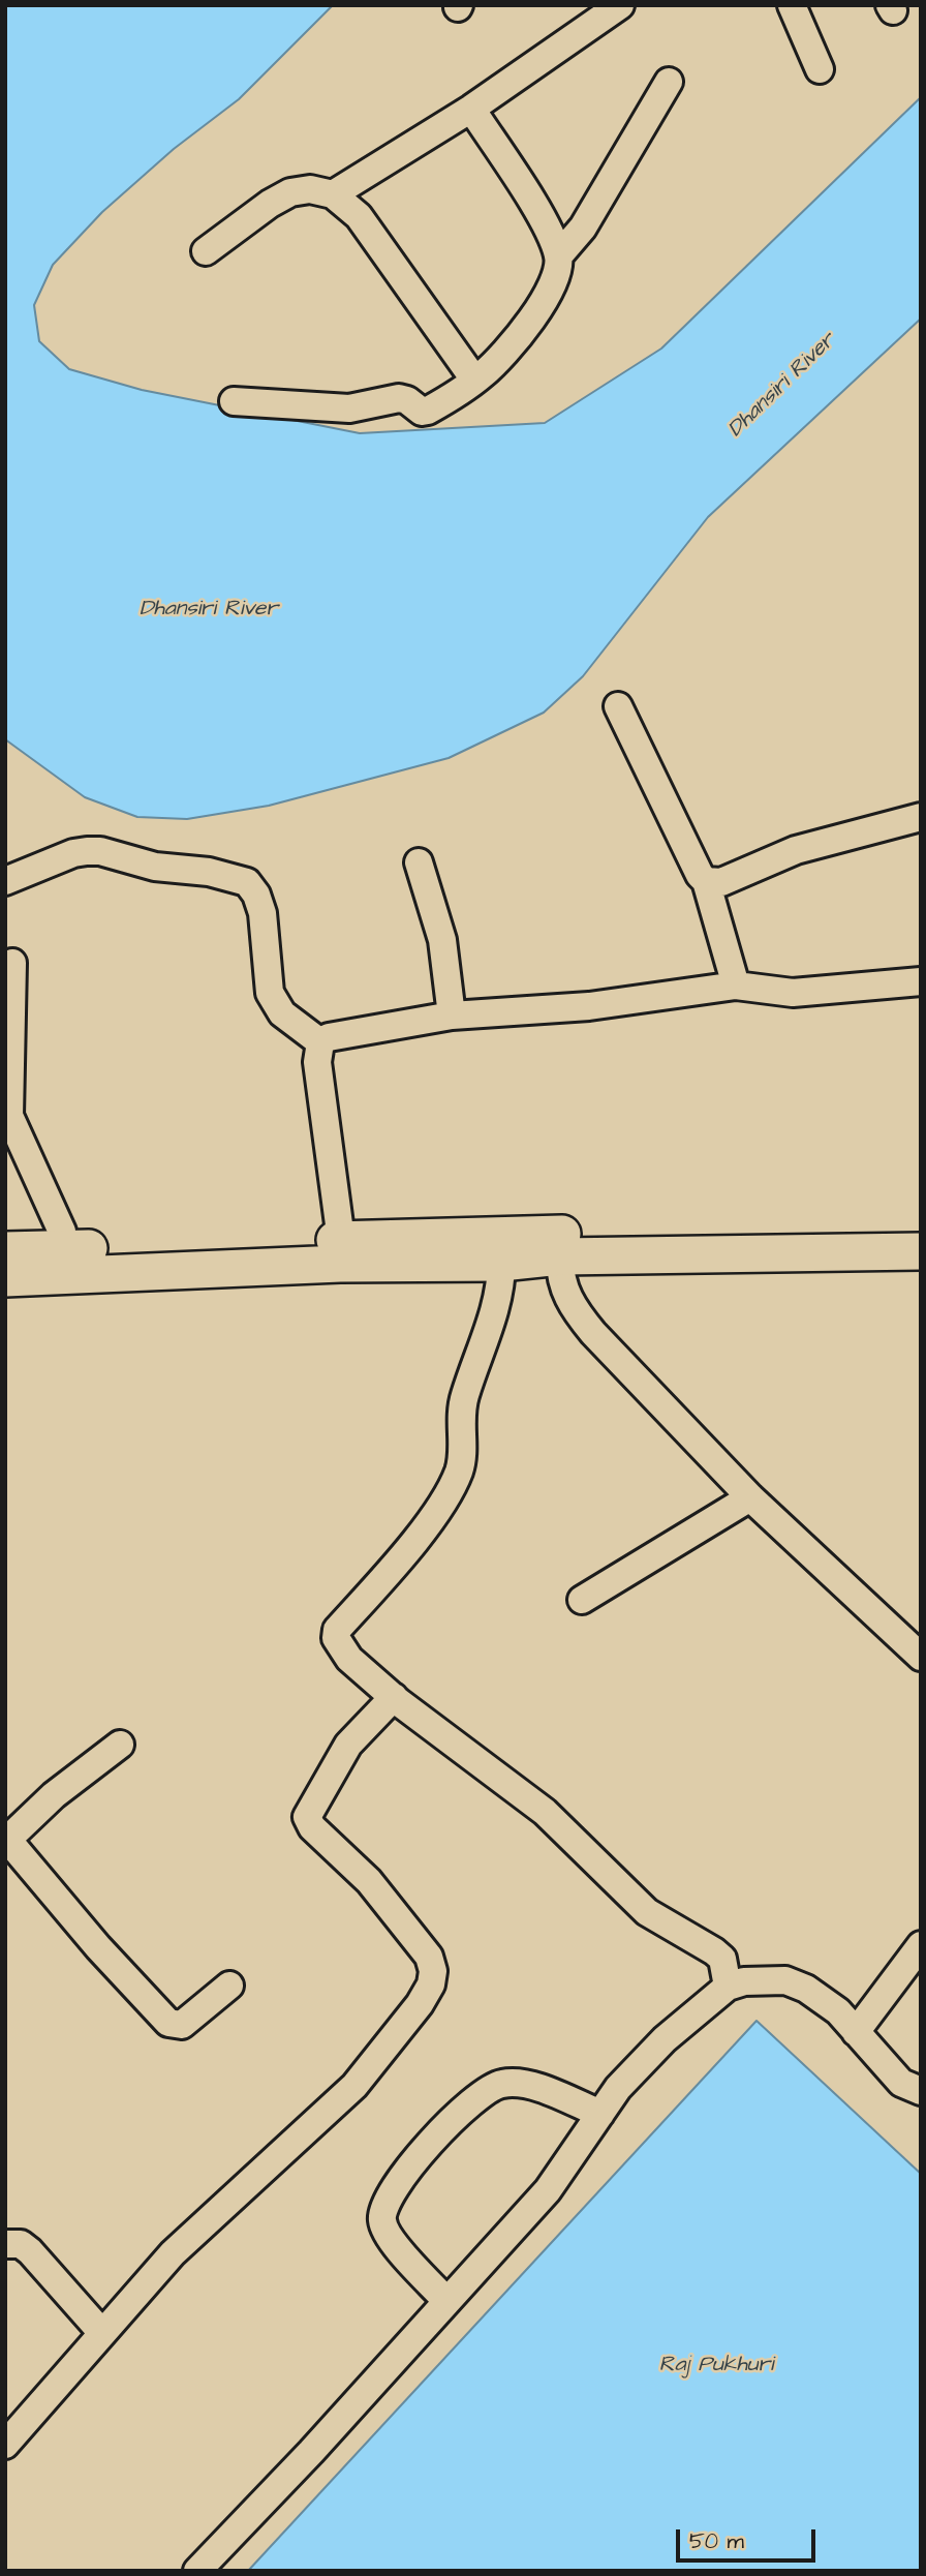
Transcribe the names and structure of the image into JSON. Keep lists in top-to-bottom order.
{
  "water": ["Dhansiri River", "Raj Pukhuri"],
  "scale_bar": "50 m"
}
